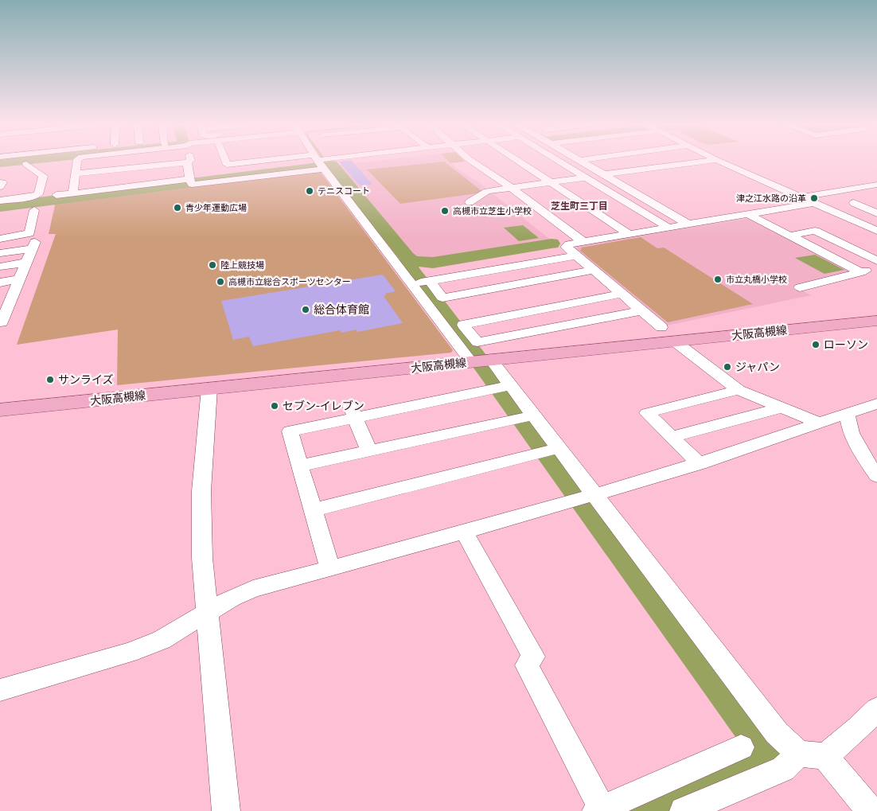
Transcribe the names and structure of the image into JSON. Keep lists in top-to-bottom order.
{
  "streets": {
    "main road": ["大阪高槻線"]
  },
  "districts": ["芝生町三丁目"],
  "places": [
    "テニスコート",
    "津之江水路の沿革",
    "青少年運動広場",
    "高槻市立芝生小学校",
    "陸上競技場",
    "市立丸橋小学校",
    "高槻市立総合スポーツセンター",
    "総合体育館",
    "ローソン",
    "ジャパン",
    "サンライズ",
    "セブン-イレブン"
  ]
}
